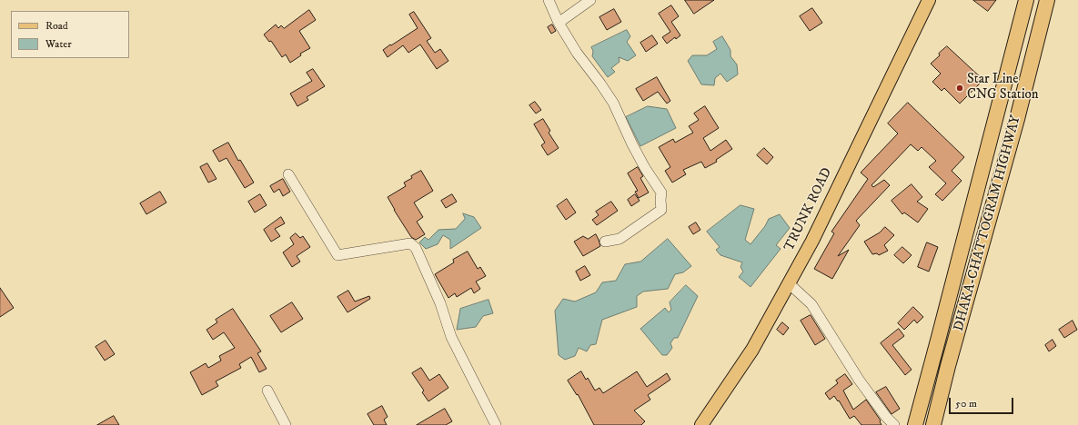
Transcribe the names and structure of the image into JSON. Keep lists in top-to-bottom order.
{
  "streets": {
    "highway": ["DHAKA-CHATTOGRAM HIGHWAY"],
    "main road": ["TRUNK ROAD"]
  },
  "places": ["Star Line CNG Station"],
  "legend": ["Road", "Water"],
  "scale_bar": "50 m"
}
